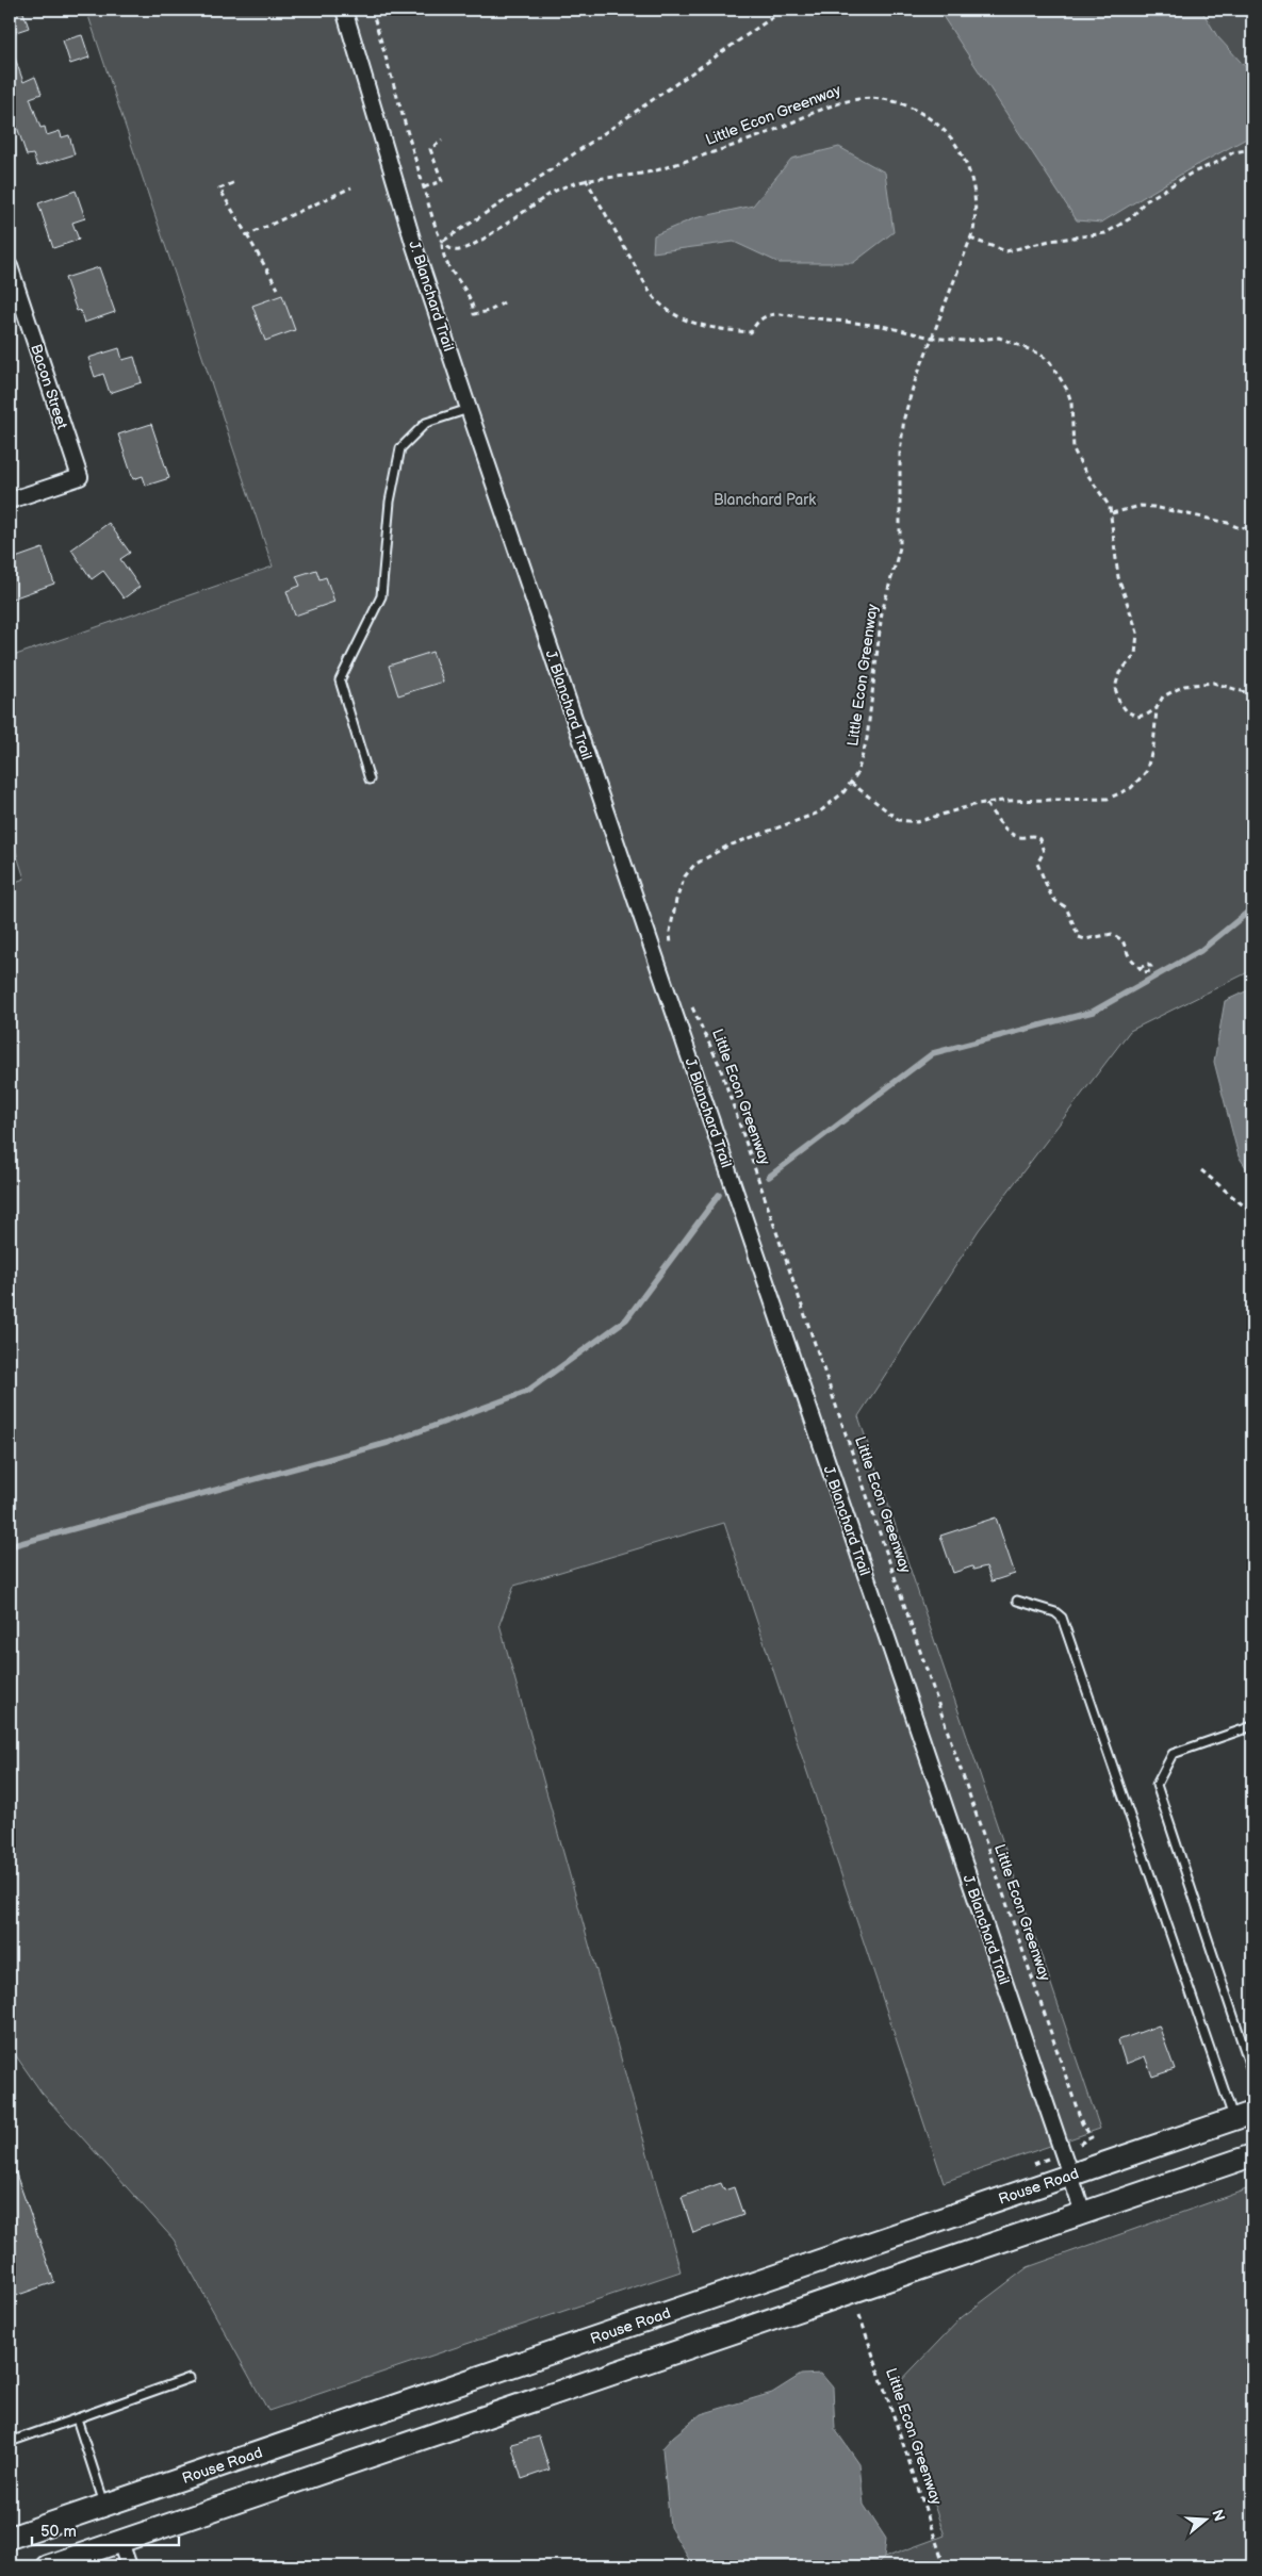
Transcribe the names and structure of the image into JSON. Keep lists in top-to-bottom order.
{
  "streets": {
    "street": ["J. Blanchard Trail", "Bacon Street", "Rouse Road"],
    "path": ["Little Econ Greenway"]
  },
  "crossings": [
    ["J. Blanchard Trail", "Rouse Road"]
  ],
  "parks": ["Blanchard Park"],
  "scale_bar": "50 m",
  "north": "right"
}
